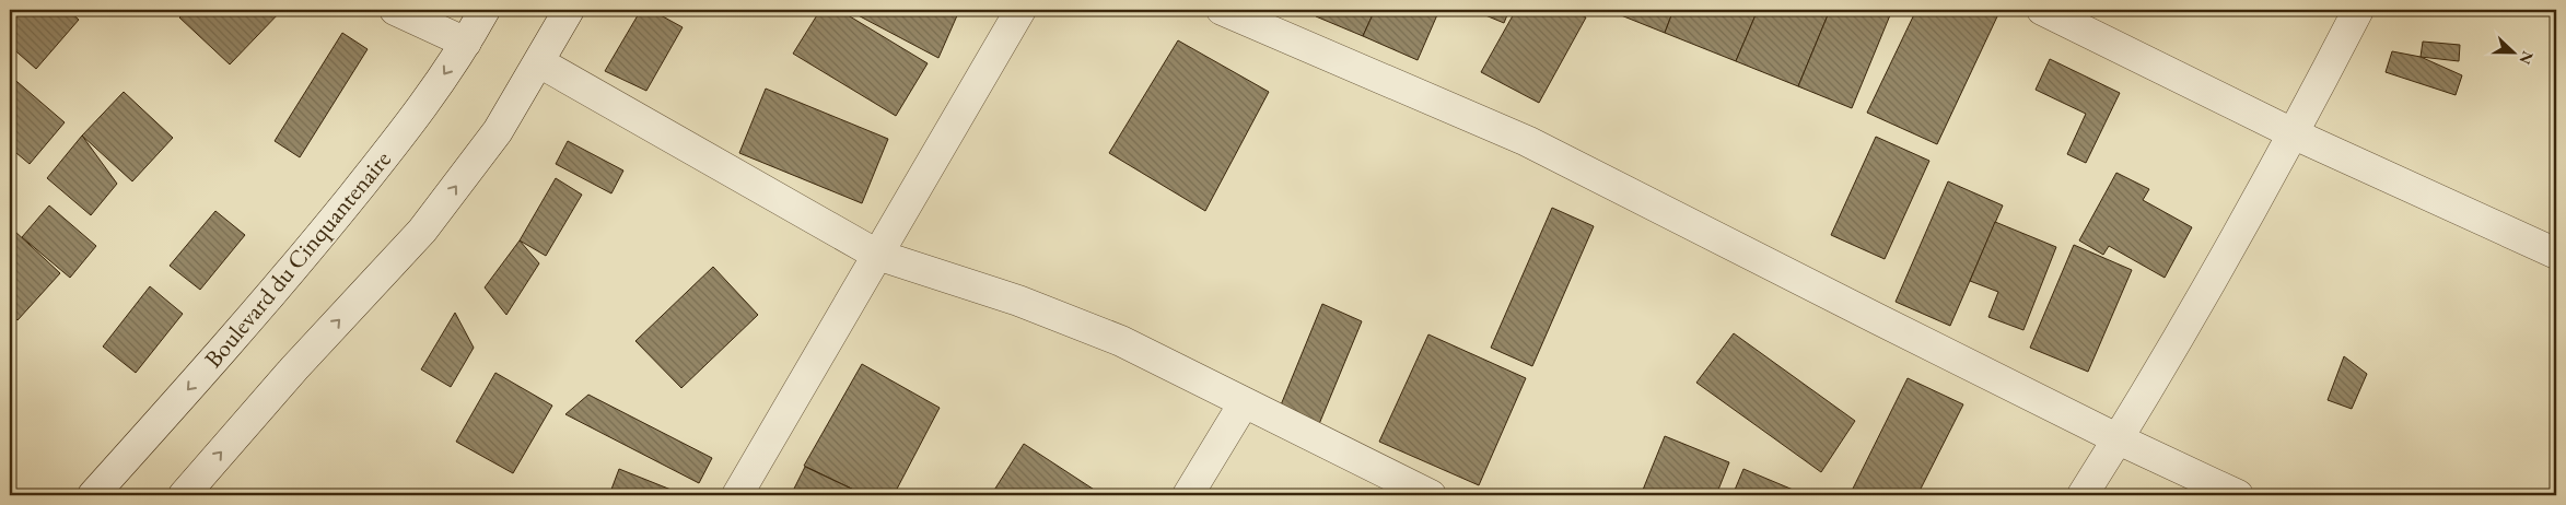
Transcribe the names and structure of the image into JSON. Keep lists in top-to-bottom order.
{
  "streets": {
    "street": ["Boulevard du Cinquantenaire"]
  },
  "north": "right"
}
